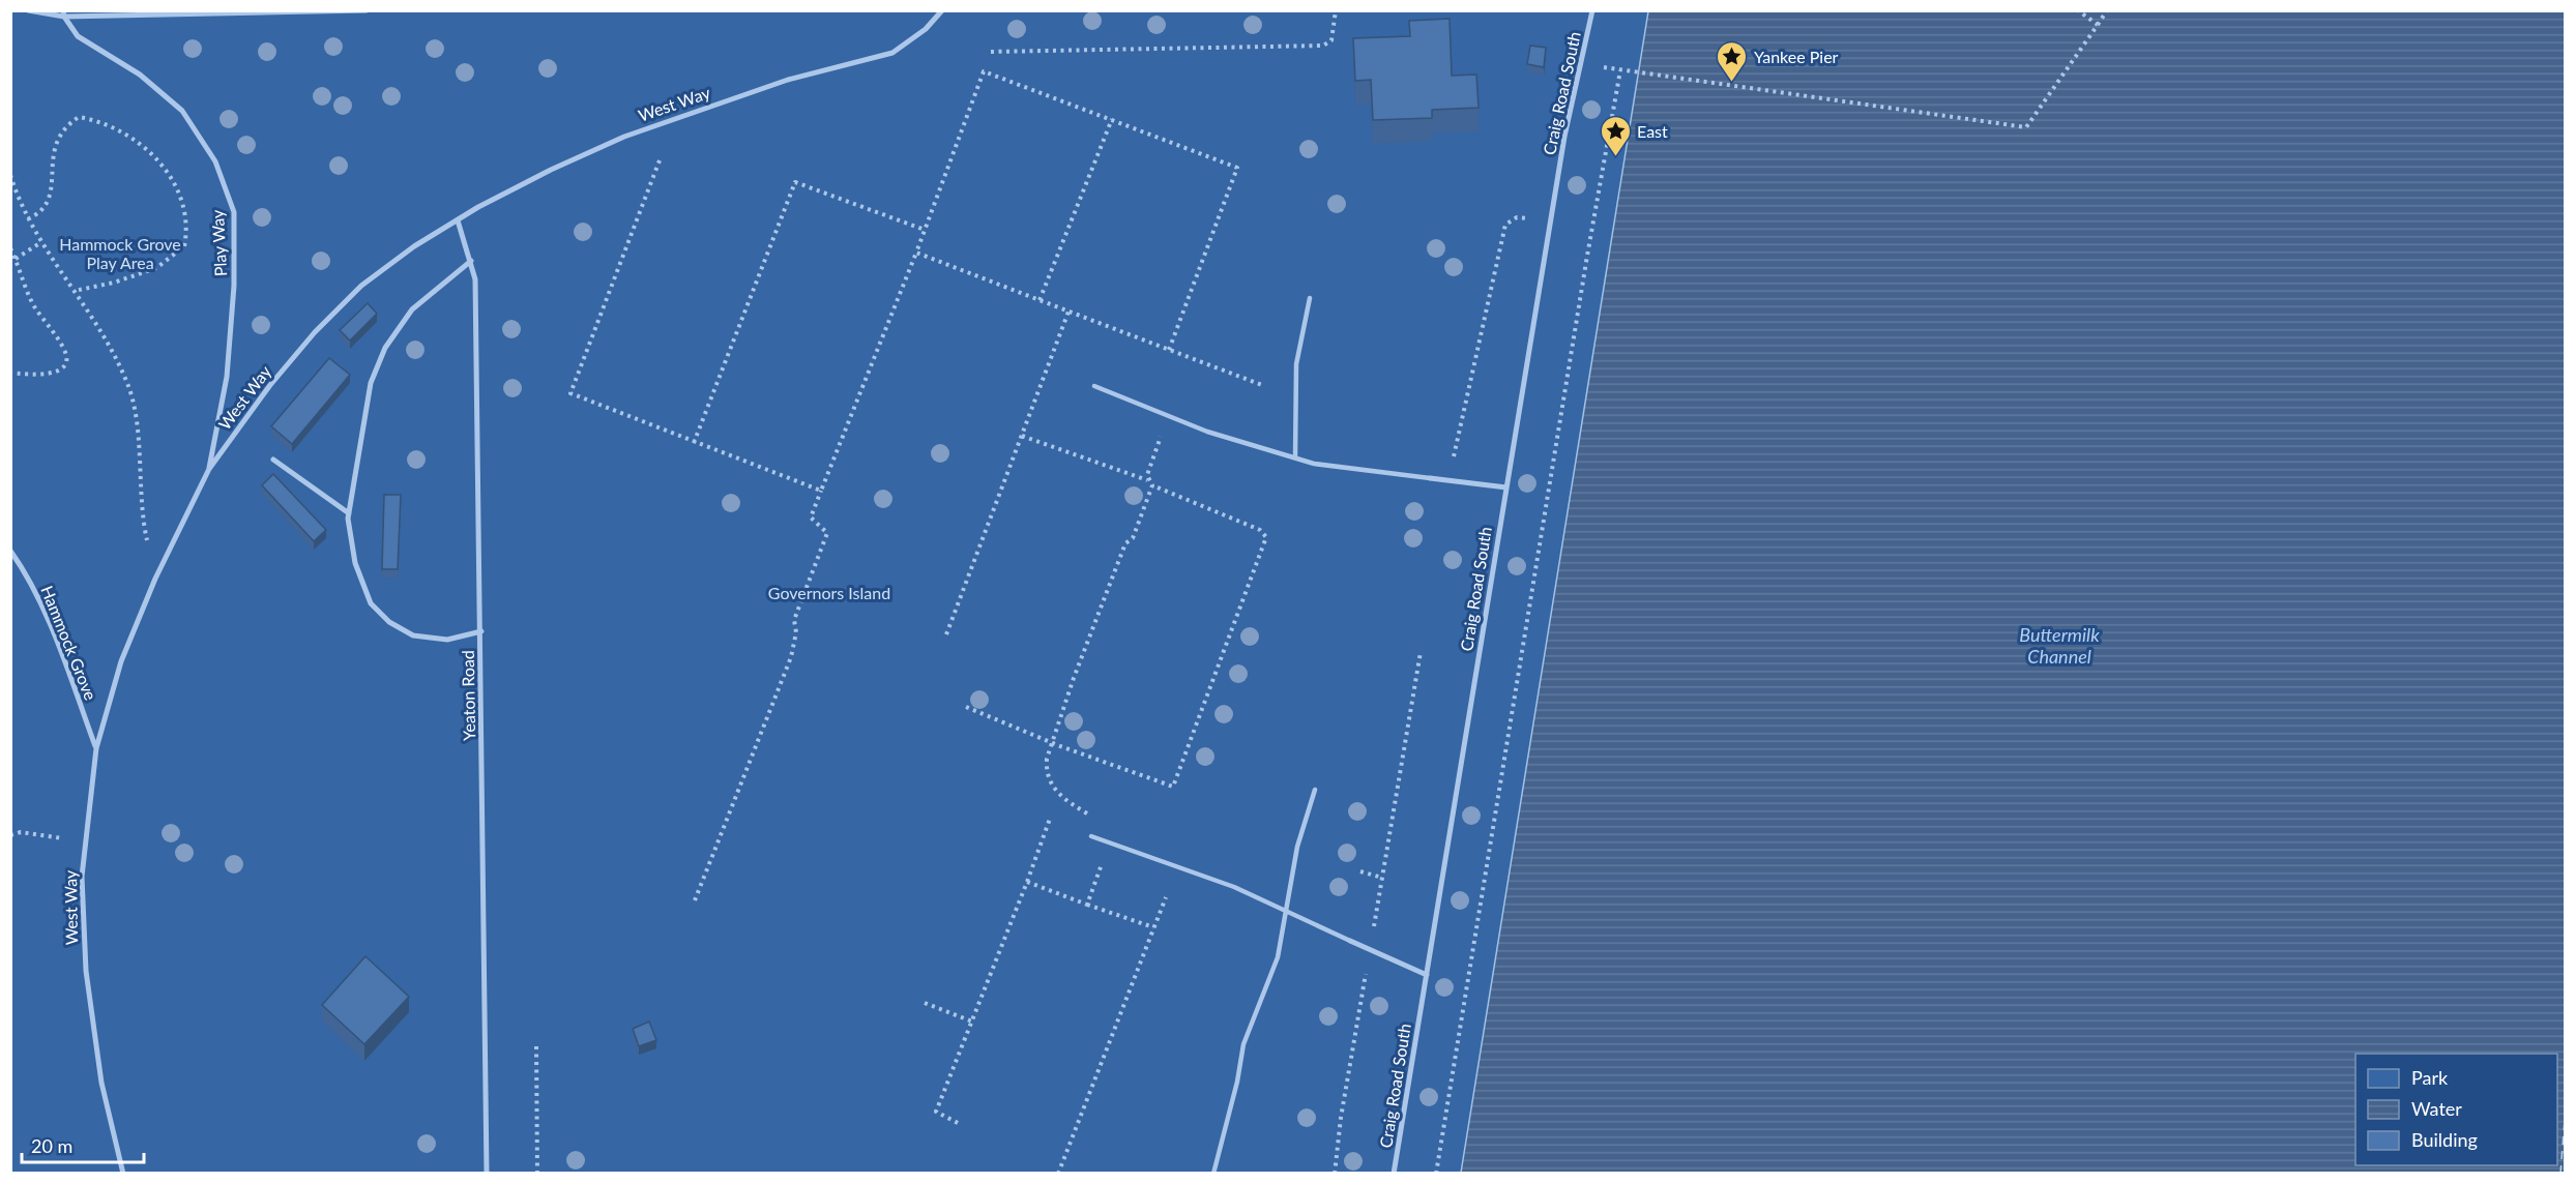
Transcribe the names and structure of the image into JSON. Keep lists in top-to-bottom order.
{
  "streets": {
    "street": [
      "Craig Road South",
      "West Way",
      "Play Way",
      "Hammock Grove",
      "Yeaton Road"
    ]
  },
  "crossings": [
    ["West Way", "Play Way"],
    ["West Way", "Hammock Grove"],
    ["West Way", "Yeaton Road"]
  ],
  "water": ["Buttermilk Channel"],
  "parks": ["Hammock Grove Play Area", "Governors Island"],
  "places": {
    "place": ["Yankee Pier", "East"]
  },
  "legend": ["Park", "Water", "Building"],
  "scale_bar": "20 m"
}
